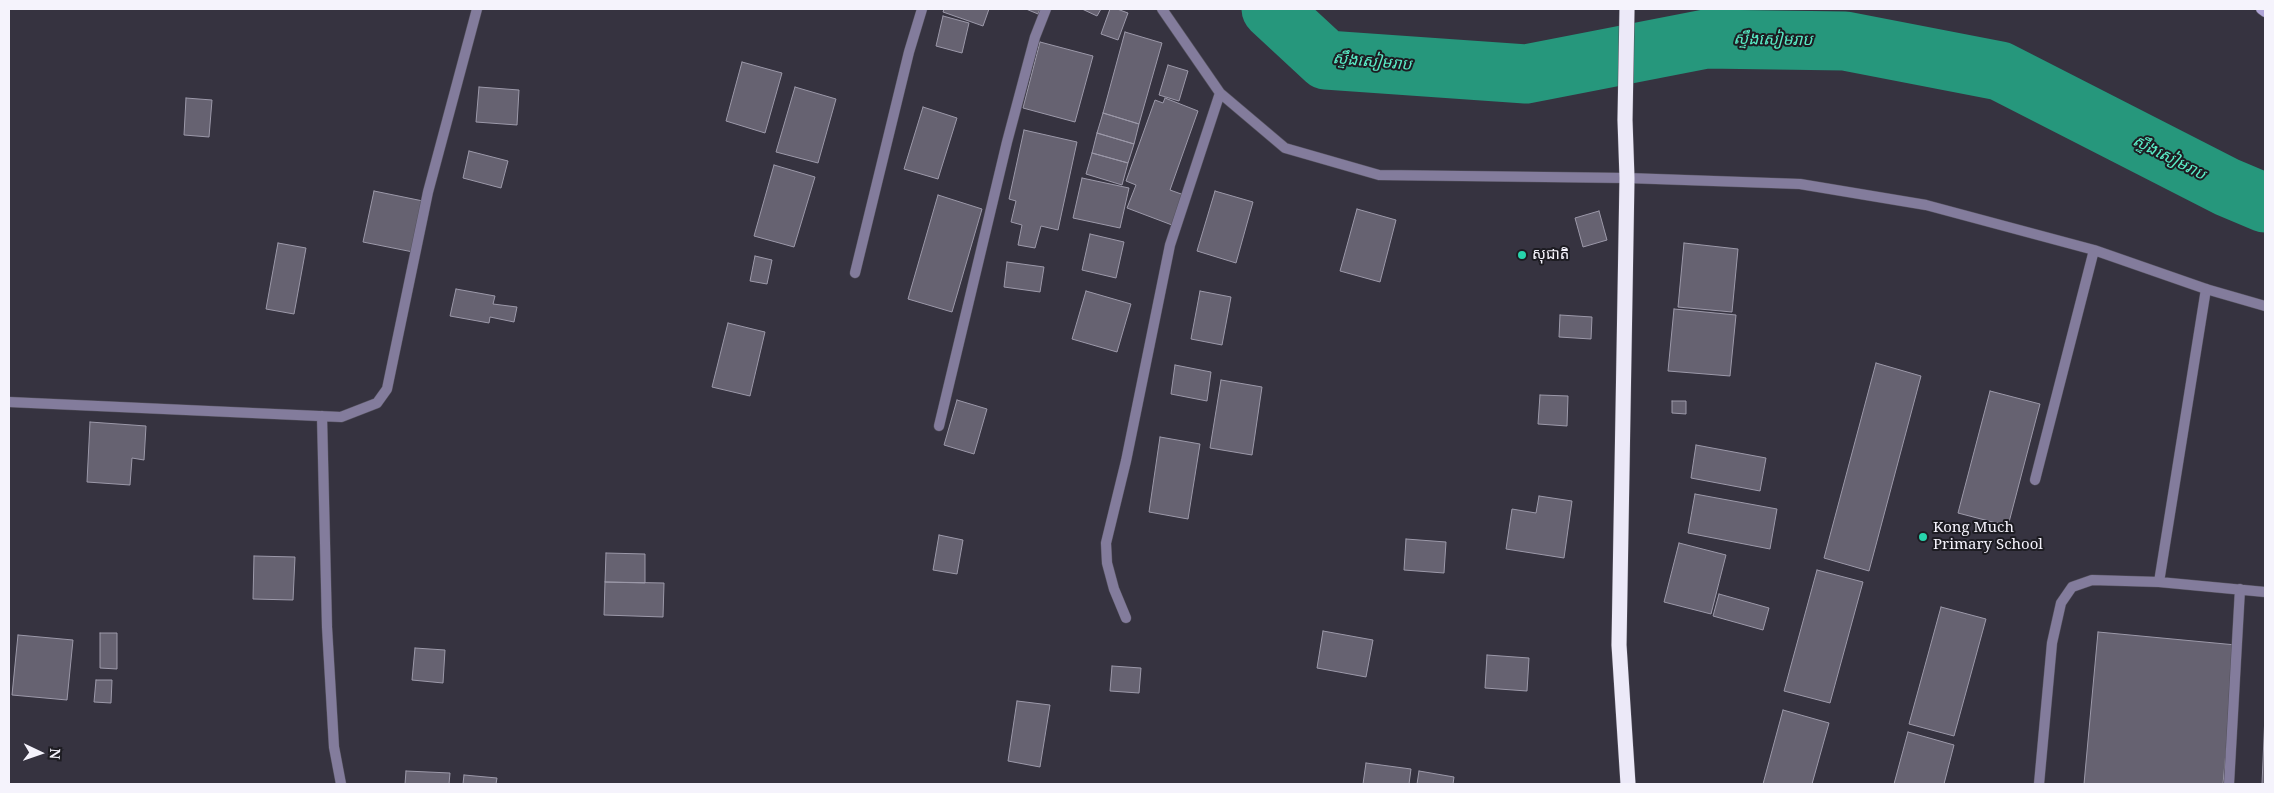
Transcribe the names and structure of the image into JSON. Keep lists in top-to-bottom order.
{
  "water": ["ស្ទឹងសៀមរាប"],
  "places": ["សុជាតិ", "Kong Much Primary School"],
  "north": "right"
}
